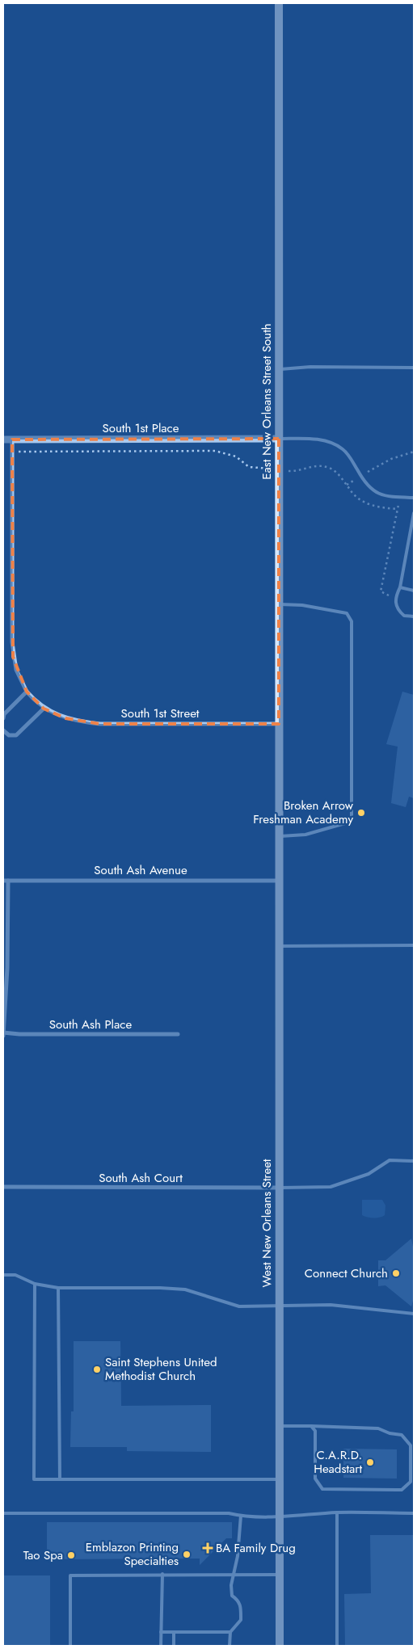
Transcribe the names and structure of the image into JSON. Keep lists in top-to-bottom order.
{
  "streets": {
    "main road": ["East New Orleans Street South", "West New Orleans Street"],
    "street": [
      "South 1st Place",
      "South 1st Street",
      "South Ash Avenue",
      "South Ash Place",
      "South Ash Court"
    ]
  },
  "crossings": [
    ["East New Orleans Street South", "South 1st Place"],
    ["East New Orleans Street South", "South 1st Street"],
    ["East New Orleans Street South", "West New Orleans Street"],
    ["South 1st Place", "South 1st Street"],
    ["South Ash Avenue", "West New Orleans Street"],
    ["South Ash Court", "West New Orleans Street"]
  ],
  "places": {
    "other": [
      "Broken Arrow Freshman Academy",
      "Connect Church",
      "Saint Stephens United Methodist Church",
      "C.A.R.D. Headstart",
      "Emblazon Printing Specialties",
      "Tao Spa"
    ],
    "health": ["BA Family Drug"]
  }
}
